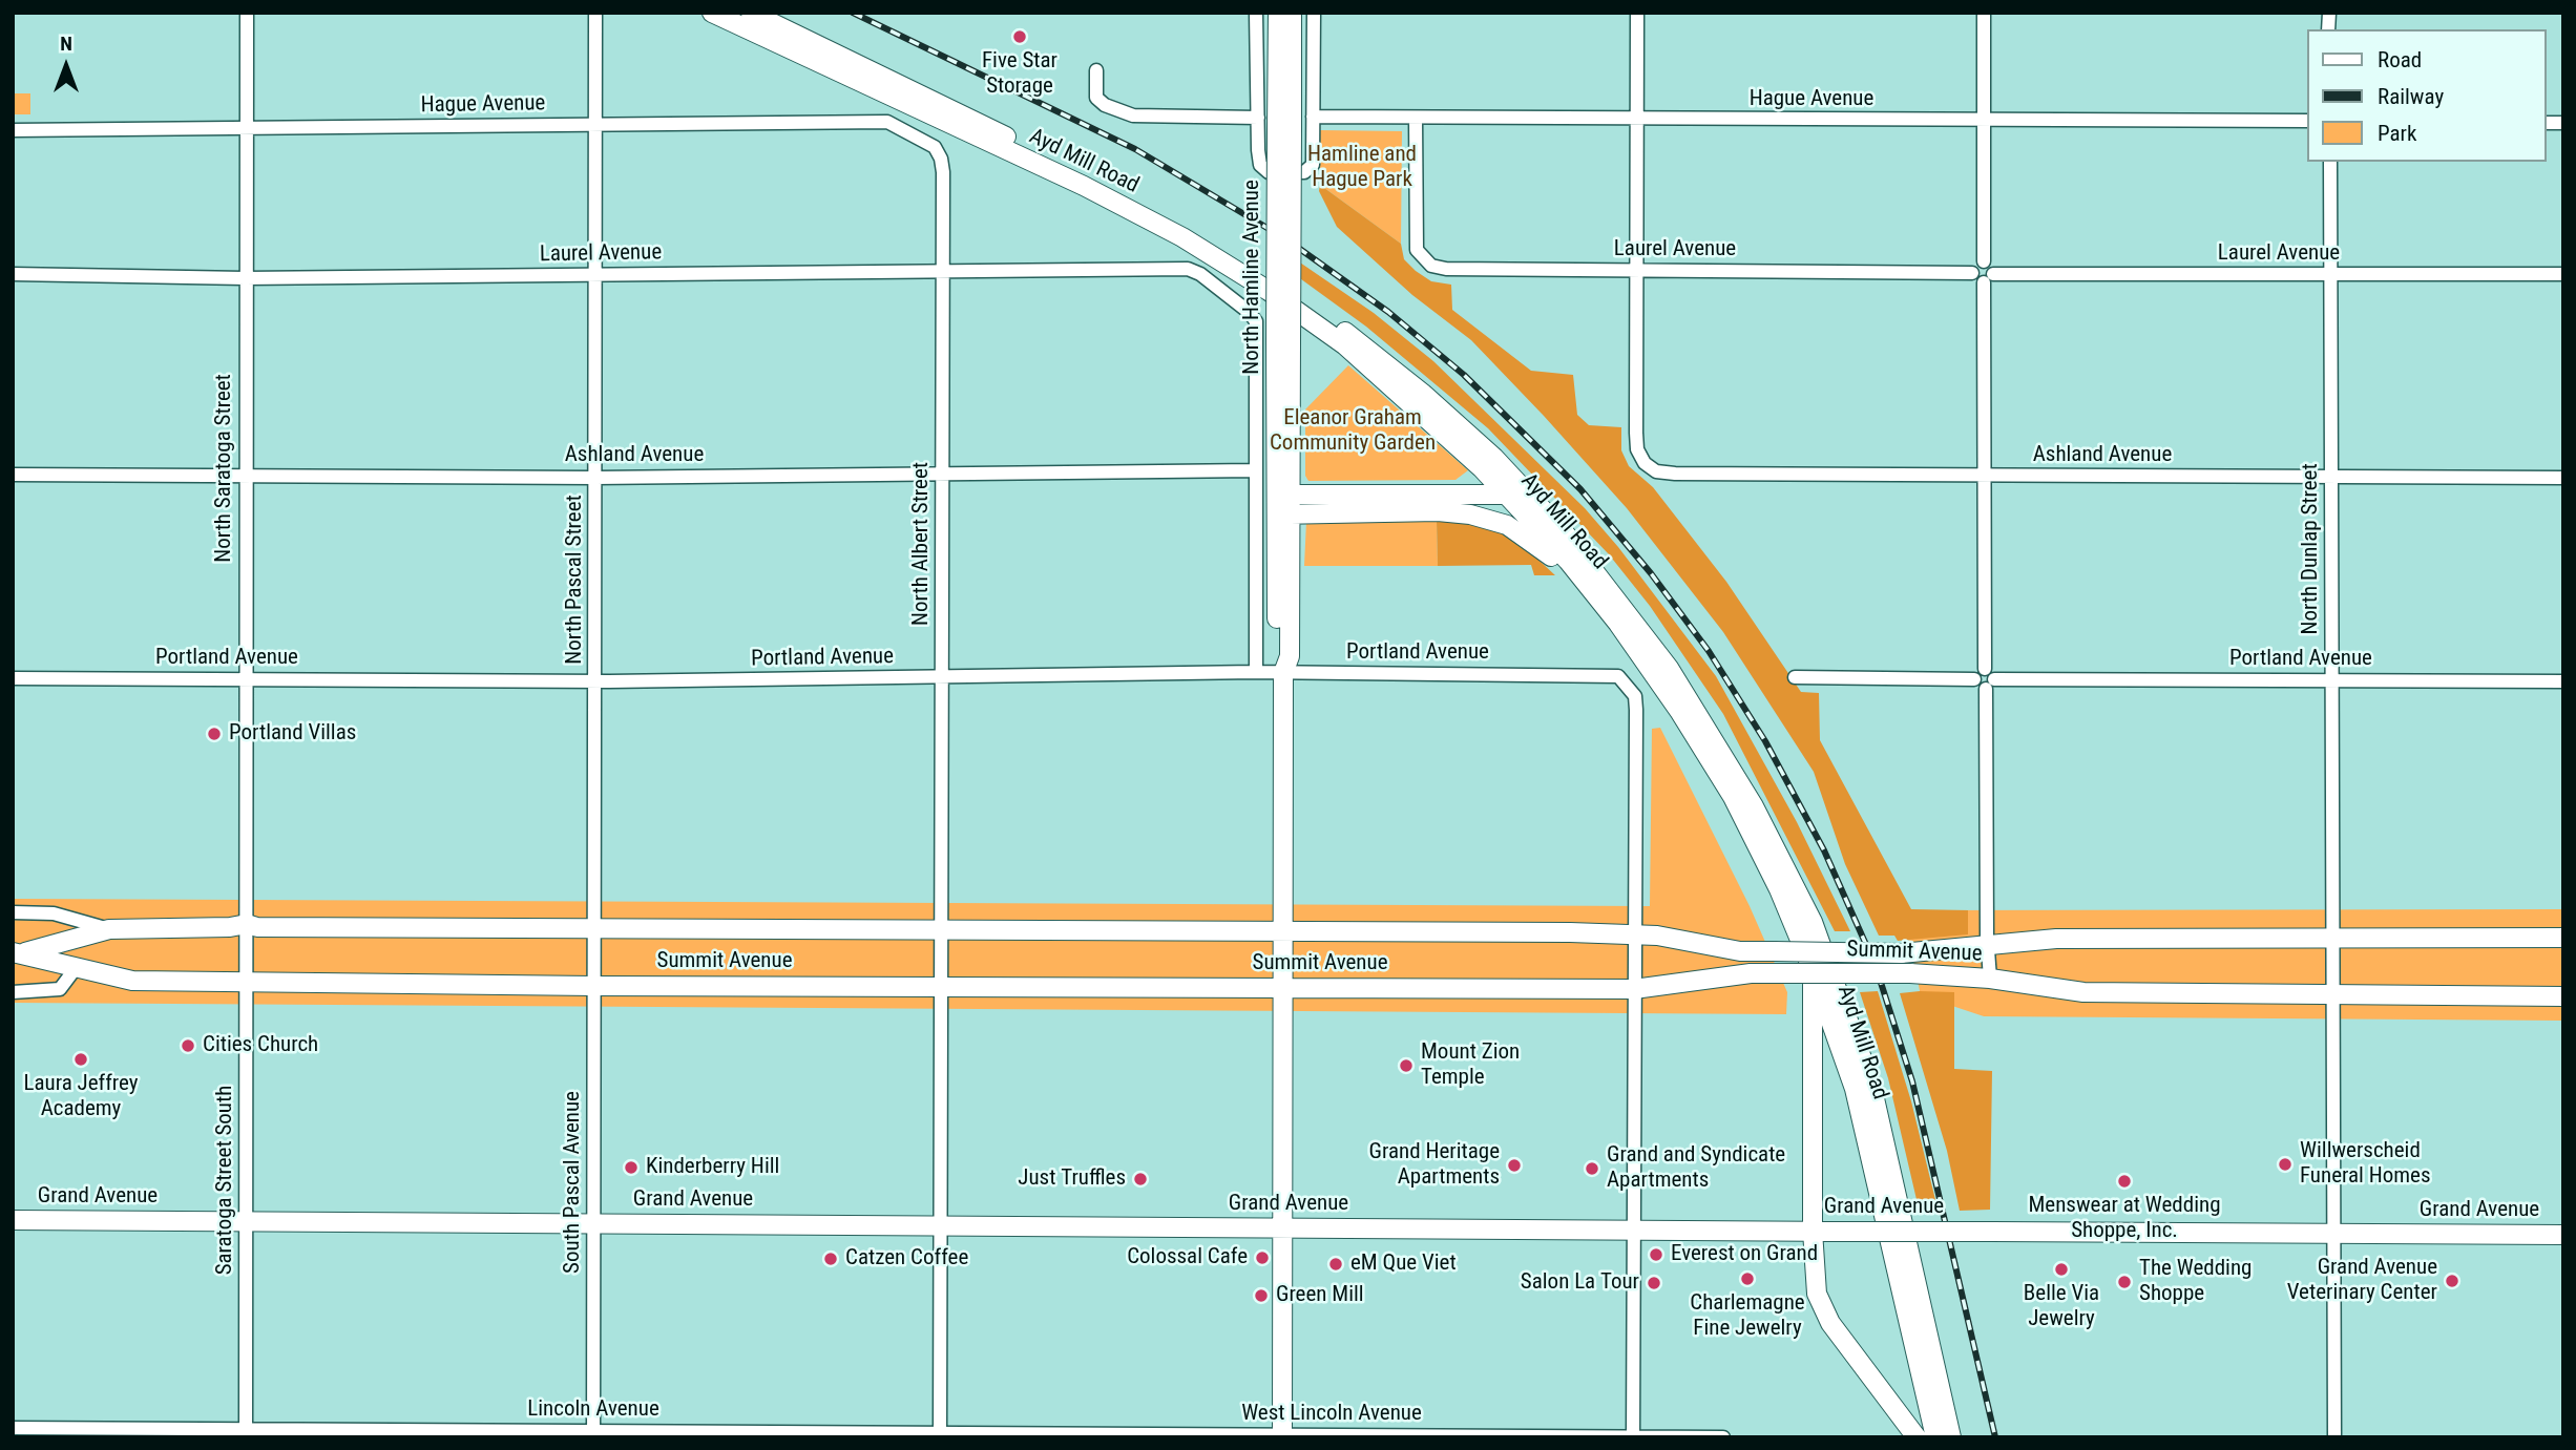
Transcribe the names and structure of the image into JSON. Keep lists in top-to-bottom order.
{
  "streets": {
    "main road": [
      "Ayd Mill Road",
      "North Hamline Avenue",
      "Summit Avenue",
      "Grand Avenue"
    ],
    "street": [
      "Hague Avenue",
      "Laurel Avenue",
      "Ashland Avenue",
      "North Saratoga Street",
      "North Albert Street",
      "North Dunlap Street",
      "North Pascal Street",
      "Portland Avenue",
      "Saratoga Street South",
      "South Pascal Avenue",
      "Lincoln Avenue",
      "West Lincoln Avenue"
    ]
  },
  "crossings": [
    ["Hague Avenue", "Laurel Avenue"],
    ["Hague Avenue", "North Saratoga Street"],
    ["Hague Avenue", "North Albert Street"],
    ["Hague Avenue", "North Pascal Street"],
    ["Laurel Avenue", "North Hamline Avenue"],
    ["Laurel Avenue", "Ashland Avenue"],
    ["Laurel Avenue", "North Saratoga Street"],
    ["Laurel Avenue", "North Albert Street"],
    ["Laurel Avenue", "North Dunlap Street"],
    ["Laurel Avenue", "North Pascal Street"],
    ["North Hamline Avenue", "Ashland Avenue"],
    ["North Hamline Avenue", "Portland Avenue"],
    ["North Hamline Avenue", "Summit Avenue"],
    ["North Hamline Avenue", "Grand Avenue"],
    ["North Hamline Avenue", "West Lincoln Avenue"],
    ["Ashland Avenue", "North Saratoga Street"],
    ["Ashland Avenue", "North Albert Street"],
    ["Ashland Avenue", "North Dunlap Street"],
    ["Ashland Avenue", "North Pascal Street"],
    ["North Saratoga Street", "Portland Avenue"],
    ["North Saratoga Street", "Summit Avenue"],
    ["North Saratoga Street", "Saratoga Street South"],
    ["North Albert Street", "Portland Avenue"],
    ["North Albert Street", "Summit Avenue"],
    ["North Albert Street", "Grand Avenue"],
    ["North Albert Street", "Lincoln Avenue"],
    ["North Albert Street", "West Lincoln Avenue"],
    ["North Dunlap Street", "Portland Avenue"],
    ["North Dunlap Street", "Summit Avenue"],
    ["North Dunlap Street", "Grand Avenue"],
    ["North Pascal Street", "Portland Avenue"],
    ["North Pascal Street", "Summit Avenue"],
    ["North Pascal Street", "South Pascal Avenue"],
    ["Portland Avenue", "Summit Avenue"],
    ["Summit Avenue", "Saratoga Street South"],
    ["Summit Avenue", "South Pascal Avenue"],
    ["Saratoga Street South", "Grand Avenue"],
    ["Saratoga Street South", "Lincoln Avenue"],
    ["South Pascal Avenue", "Grand Avenue"],
    ["South Pascal Avenue", "Lincoln Avenue"],
    ["Lincoln Avenue", "West Lincoln Avenue"]
  ],
  "parks": ["Hamline and Hague Park", "Eleanor Graham Community Garden"],
  "places": [
    "Five Star Storage",
    "Portland Villas",
    "Cities Church",
    "Laura Jeffrey Academy",
    "Mount Zion Temple",
    "Willwerscheid Funeral Homes",
    "Grand Heritage Apartments",
    "Kinderberry Hill",
    "Grand and Syndicate Apartments",
    "Just Truffles",
    "Menswear at Wedding Shoppe, Inc.",
    "Everest on Grand",
    "Colossal Cafe",
    "Catzen Coffee",
    "eM Que Viet",
    "Belle Via Jewelry",
    "Charlemagne Fine Jewelry",
    "Grand Avenue Veterinary Center",
    "The Wedding Shoppe",
    "Salon La Tour",
    "Green Mill"
  ],
  "legend": ["Road", "Railway", "Park"],
  "north": "top"
}
